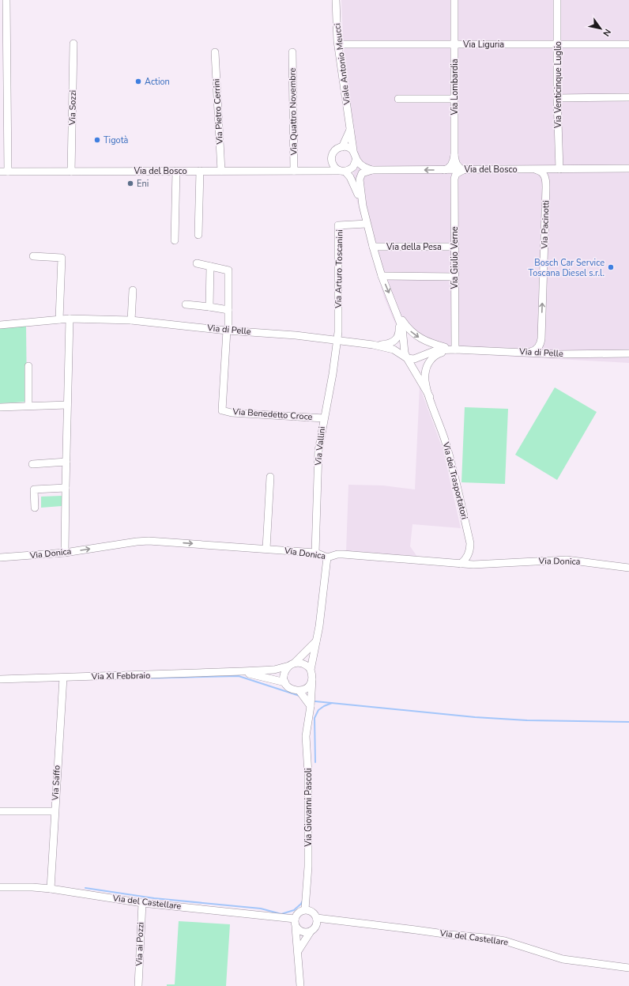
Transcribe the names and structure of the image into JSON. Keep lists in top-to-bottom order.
{
  "streets": {
    "street": [
      "Via Liguria",
      "Viale Antonio Meucci",
      "Via Venticinque Luglio",
      "Via Lombardia",
      "Via Sozzi",
      "Via Pietro Cerrini",
      "Via Quattro Novembre",
      "Via del Bosco",
      "Via Pacinotti",
      "Via della Pesa",
      "Via Giulio Verne",
      "Via Arturo Toscanini",
      "Via di Pelle",
      "Via Benedetto Croce",
      "Via Vallini",
      "Via dei Trasportatori",
      "Via Donica",
      "Via XI Febbraio",
      "Via Saffo",
      "Via Giovanni Pascoli",
      "Via del Castellare",
      "Via ai Pozzi"
    ]
  },
  "crossings": [
    ["Via Liguria", "Viale Antonio Meucci"],
    ["Via Liguria", "Via Venticinque Luglio"],
    ["Via Liguria", "Via Lombardia"],
    ["Viale Antonio Meucci", "Via del Bosco"],
    ["Viale Antonio Meucci", "Via della Pesa"],
    ["Via Venticinque Luglio", "Via del Bosco"],
    ["Via Venticinque Luglio", "Via Pacinotti"],
    ["Via Lombardia", "Via del Bosco"],
    ["Via Lombardia", "Via Giulio Verne"],
    ["Via Sozzi", "Via del Bosco"],
    ["Via Pietro Cerrini", "Via del Bosco"],
    ["Via Quattro Novembre", "Via del Bosco"],
    ["Via del Bosco", "Via Pacinotti"],
    ["Via del Bosco", "Via della Pesa"],
    ["Via del Bosco", "Via Giulio Verne"],
    ["Via della Pesa", "Via Giulio Verne"],
    ["Via della Pesa", "Via Arturo Toscanini"],
    ["Via della Pesa", "Via di Pelle"],
    ["Via della Pesa", "Via dei Trasportatori"],
    ["Via Giulio Verne", "Via di Pelle"],
    ["Via Giulio Verne", "Via dei Trasportatori"],
    ["Via Arturo Toscanini", "Via di Pelle"],
    ["Via Arturo Toscanini", "Via Vallini"],
    ["Via di Pelle", "Via Benedetto Croce"],
    ["Via di Pelle", "Via Vallini"],
    ["Via di Pelle", "Via dei Trasportatori"],
    ["Via Benedetto Croce", "Via Vallini"],
    ["Via Vallini", "Via Donica"],
    ["Via dei Trasportatori", "Via Donica"],
    ["Via Donica", "Via Giovanni Pascoli"],
    ["Via XI Febbraio", "Via Saffo"],
    ["Via XI Febbraio", "Via Giovanni Pascoli"],
    ["Via Saffo", "Via del Castellare"],
    ["Via Giovanni Pascoli", "Via del Castellare"],
    ["Via del Castellare", "Via ai Pozzi"]
  ],
  "one_way": ["Via Pacinotti"],
  "places": [
    "Action",
    "Tigotà",
    "Eni",
    "Bosch Car Service Toscana Diesel s.r.l."
  ],
  "north": "bottom right"
}
